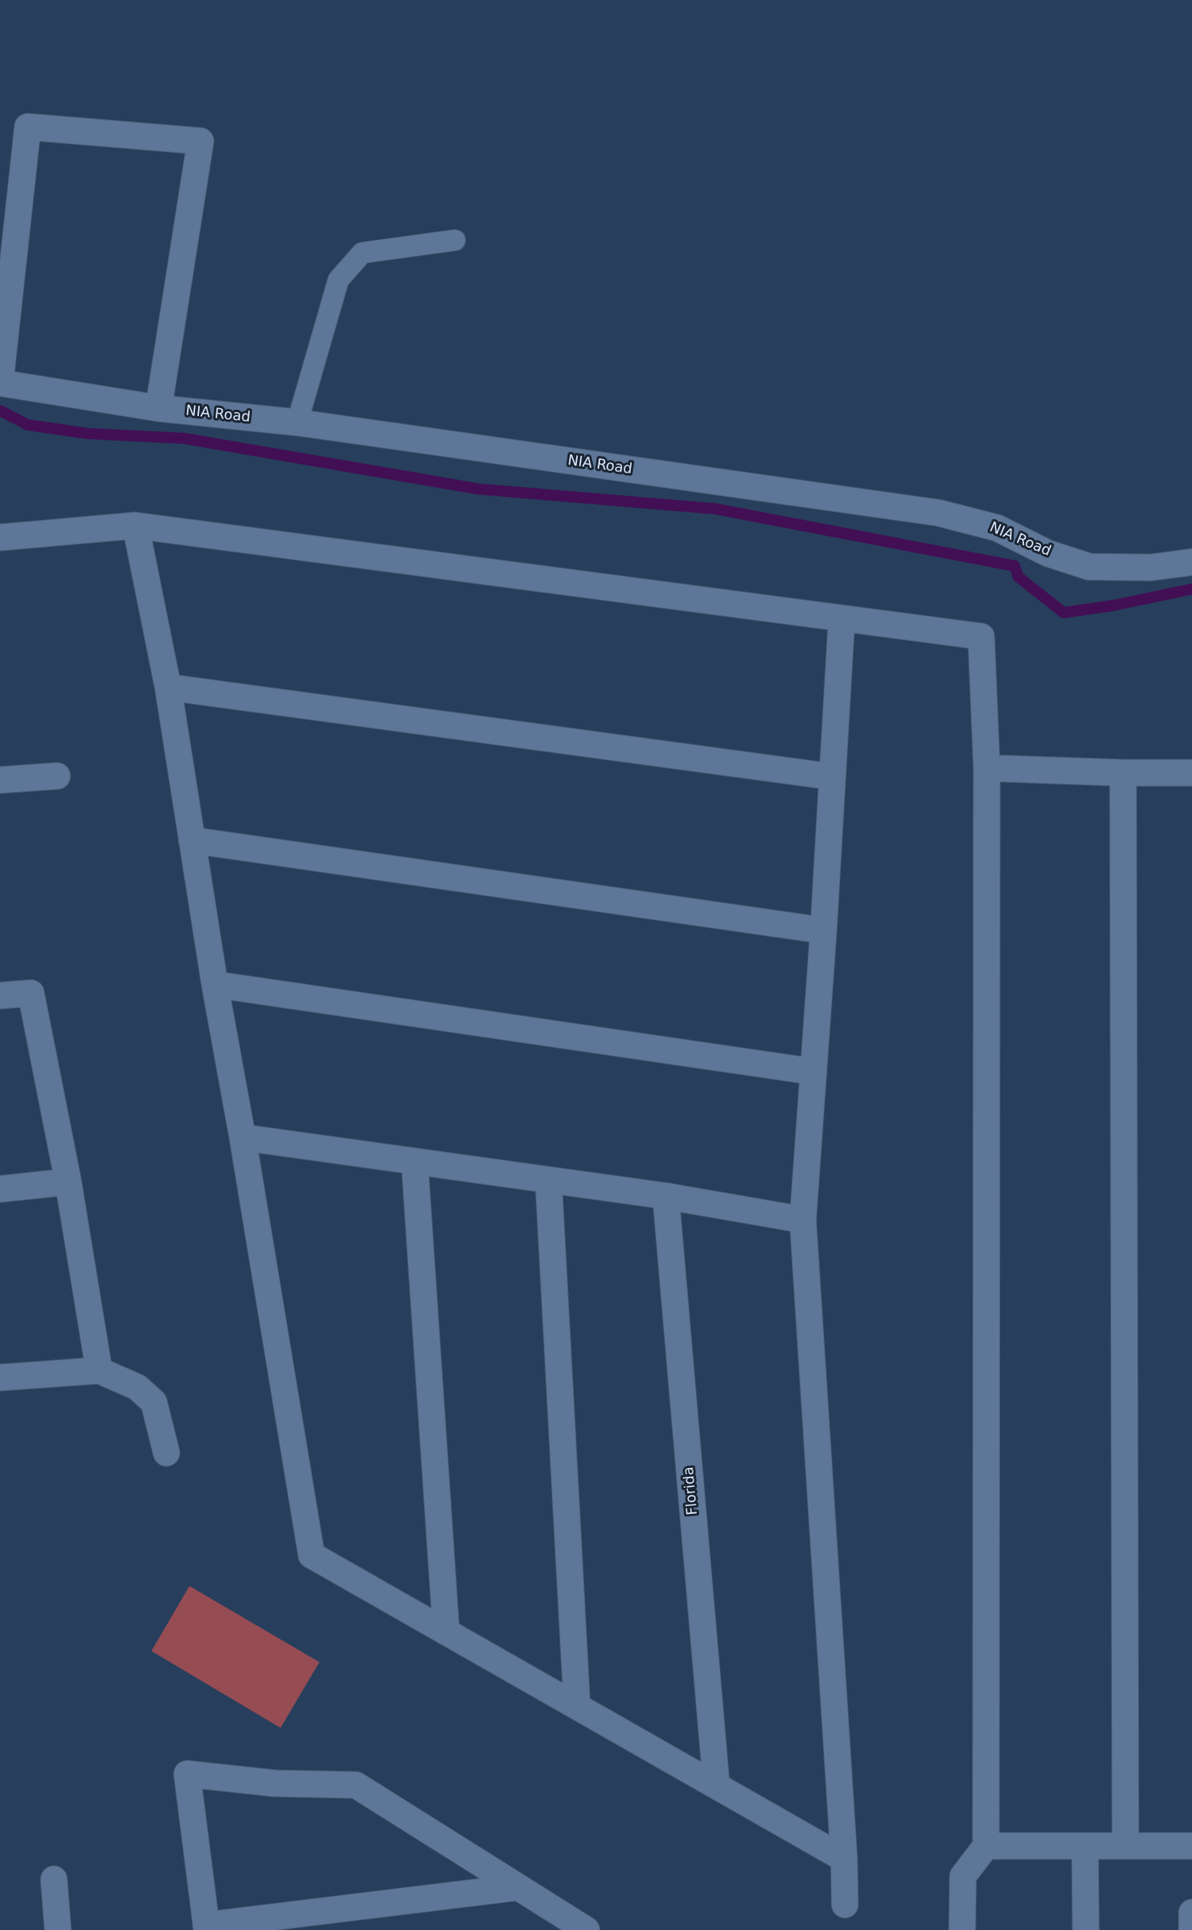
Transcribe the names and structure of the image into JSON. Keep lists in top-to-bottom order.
{
  "streets": {
    "street": ["NIA Road", "Florida"]
  }
}
